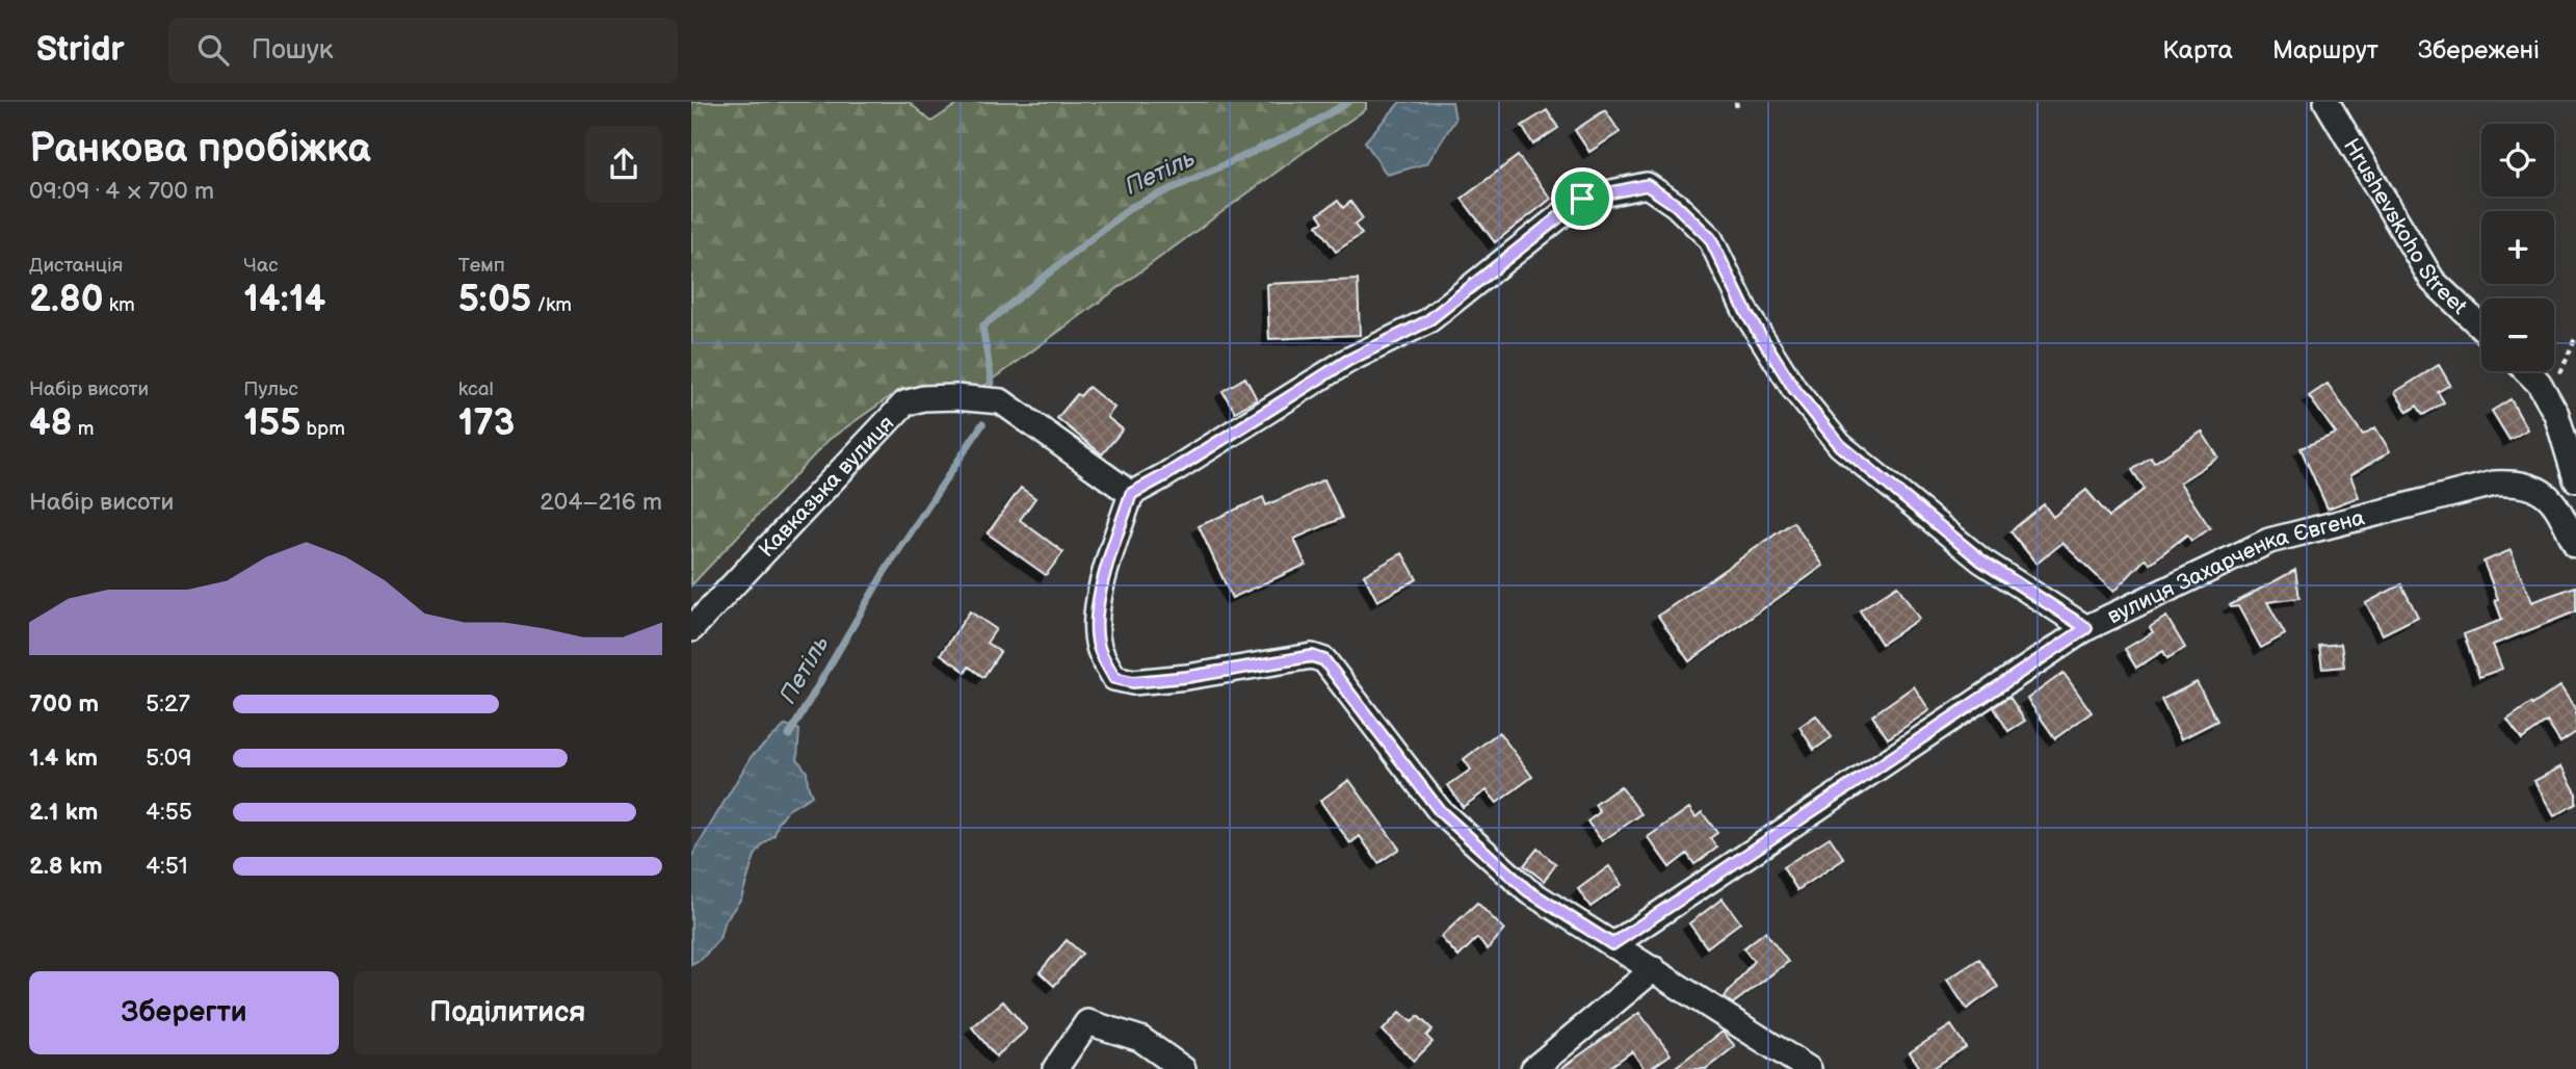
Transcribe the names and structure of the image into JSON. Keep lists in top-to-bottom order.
{
  "streets": {
    "street": ["Hrushevskoho Street", "Кавказька вулиця", "вулиця Захарченка Євгена"]
  },
  "water": ["Петіль"],
  "page": {
    "header": "Stridr",
    "search": "Пошук",
    "nav": ["Карта", "Маршрут", "Збережені"],
    "heading": ["Ранкова пробіжка", "09:09 · 4 × 700 m"],
    "map_buttons": ["+", "−"],
    "stats": [
      ["Дистанція", "2.80 km"],
      ["Час", "14:14"],
      ["Темп", "5:05 /km"],
      ["Набір висоти", "48 m"],
      ["Пульс", "155 bpm"],
      ["kcal", "173"]
    ],
    "chart": ["Набір висоти", "204–216 m"],
    "list": [
      {
        "name": "700 m",
        "note": "5:27"
      },
      {
        "name": "1.4 km",
        "note": "5:09"
      },
      {
        "name": "2.1 km",
        "note": "4:55"
      },
      {
        "name": "2.8 km",
        "note": "4:51"
      }
    ],
    "buttons": ["Зберегти", "Поділитися"]
  }
}
